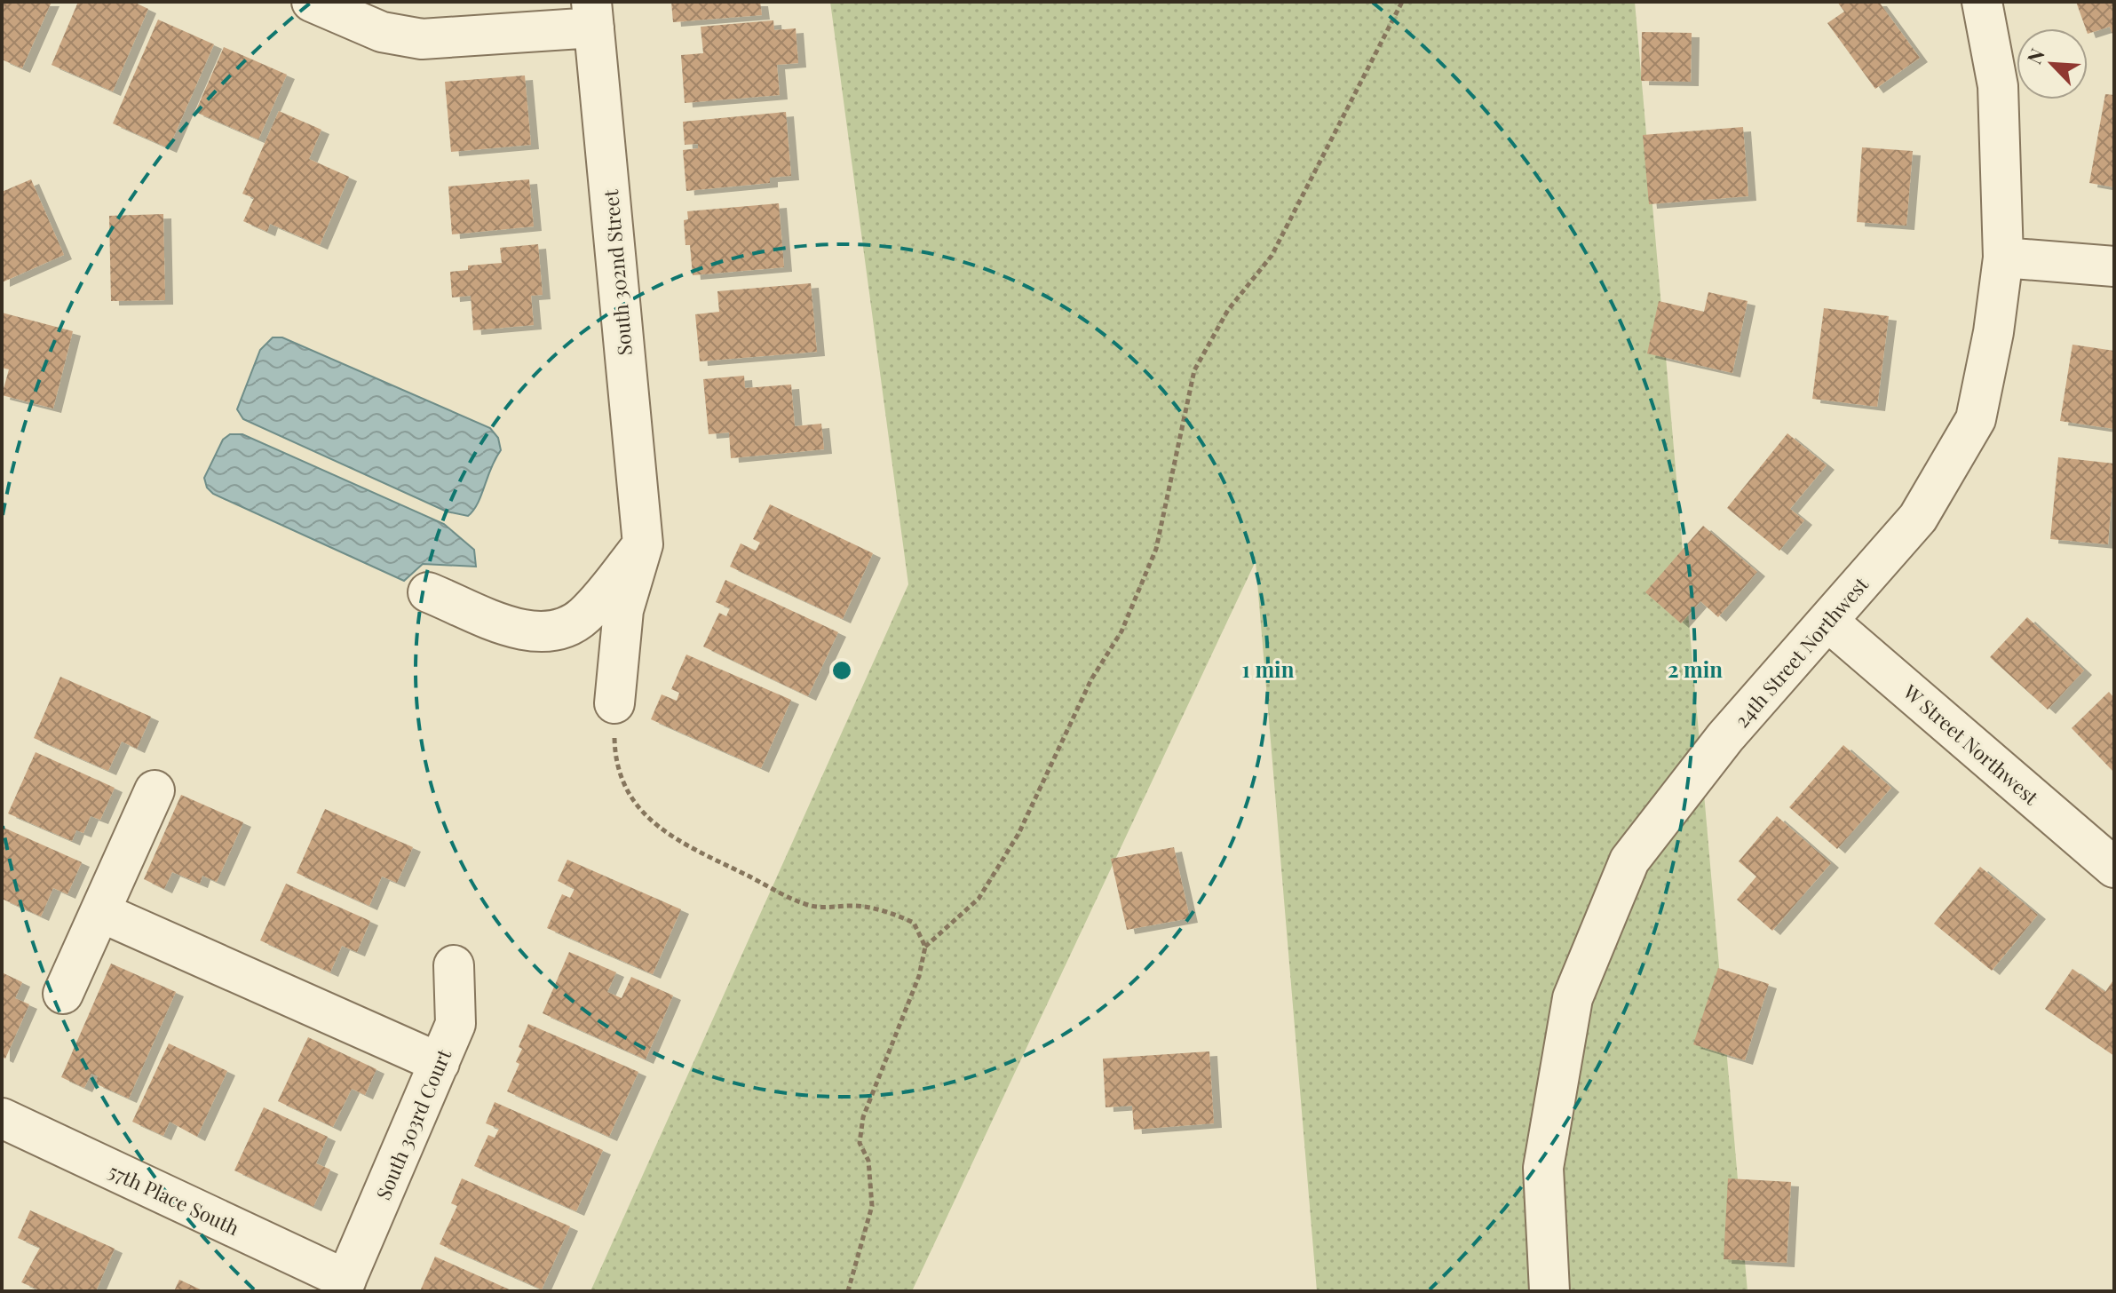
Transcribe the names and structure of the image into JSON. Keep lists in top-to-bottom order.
{
  "streets": {
    "street": [
      "South 302nd Street",
      "24th Street Northwest",
      "W Street Northwest",
      "South 303rd Court",
      "57th Place South"
    ]
  },
  "crossings": [
    ["24th Street Northwest", "W Street Northwest"],
    ["South 303rd Court", "57th Place South"]
  ],
  "north": "top left",
  "rings": ["1 min", "2 min"]
}
